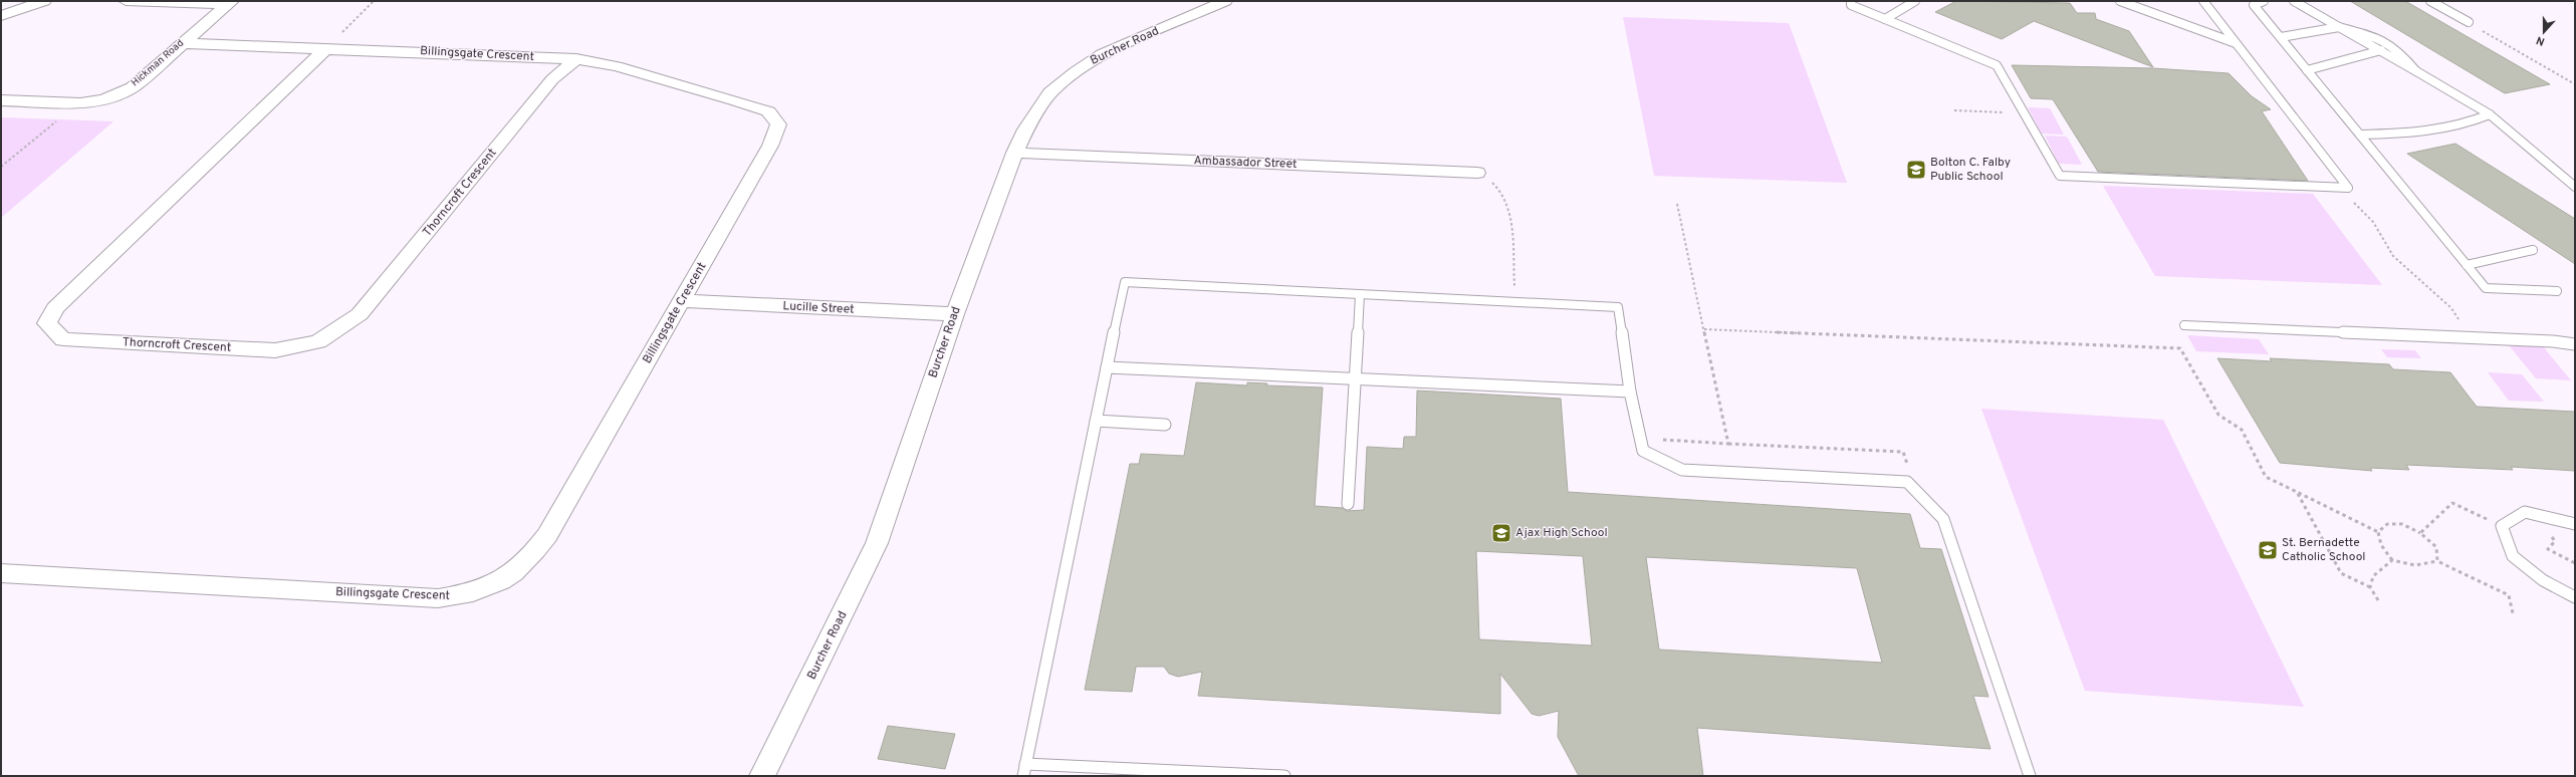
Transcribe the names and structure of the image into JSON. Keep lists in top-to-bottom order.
{
  "streets": {
    "street": [
      "Burcher Road",
      "Billingsgate Crescent",
      "Hickman Road",
      "Ambassador Street",
      "Thorncroft Crescent",
      "Lucille Street"
    ]
  },
  "crossings": [
    ["Burcher Road", "Ambassador Street"],
    ["Burcher Road", "Lucille Street"],
    ["Billingsgate Crescent", "Hickman Road"],
    ["Billingsgate Crescent", "Thorncroft Crescent"],
    ["Billingsgate Crescent", "Lucille Street"]
  ],
  "places": {
    "school or university": ["Bolton C. Falby Public School", "Ajax High School", "St. Bernadette Catholic School"]
  },
  "north": "bottom"
}
